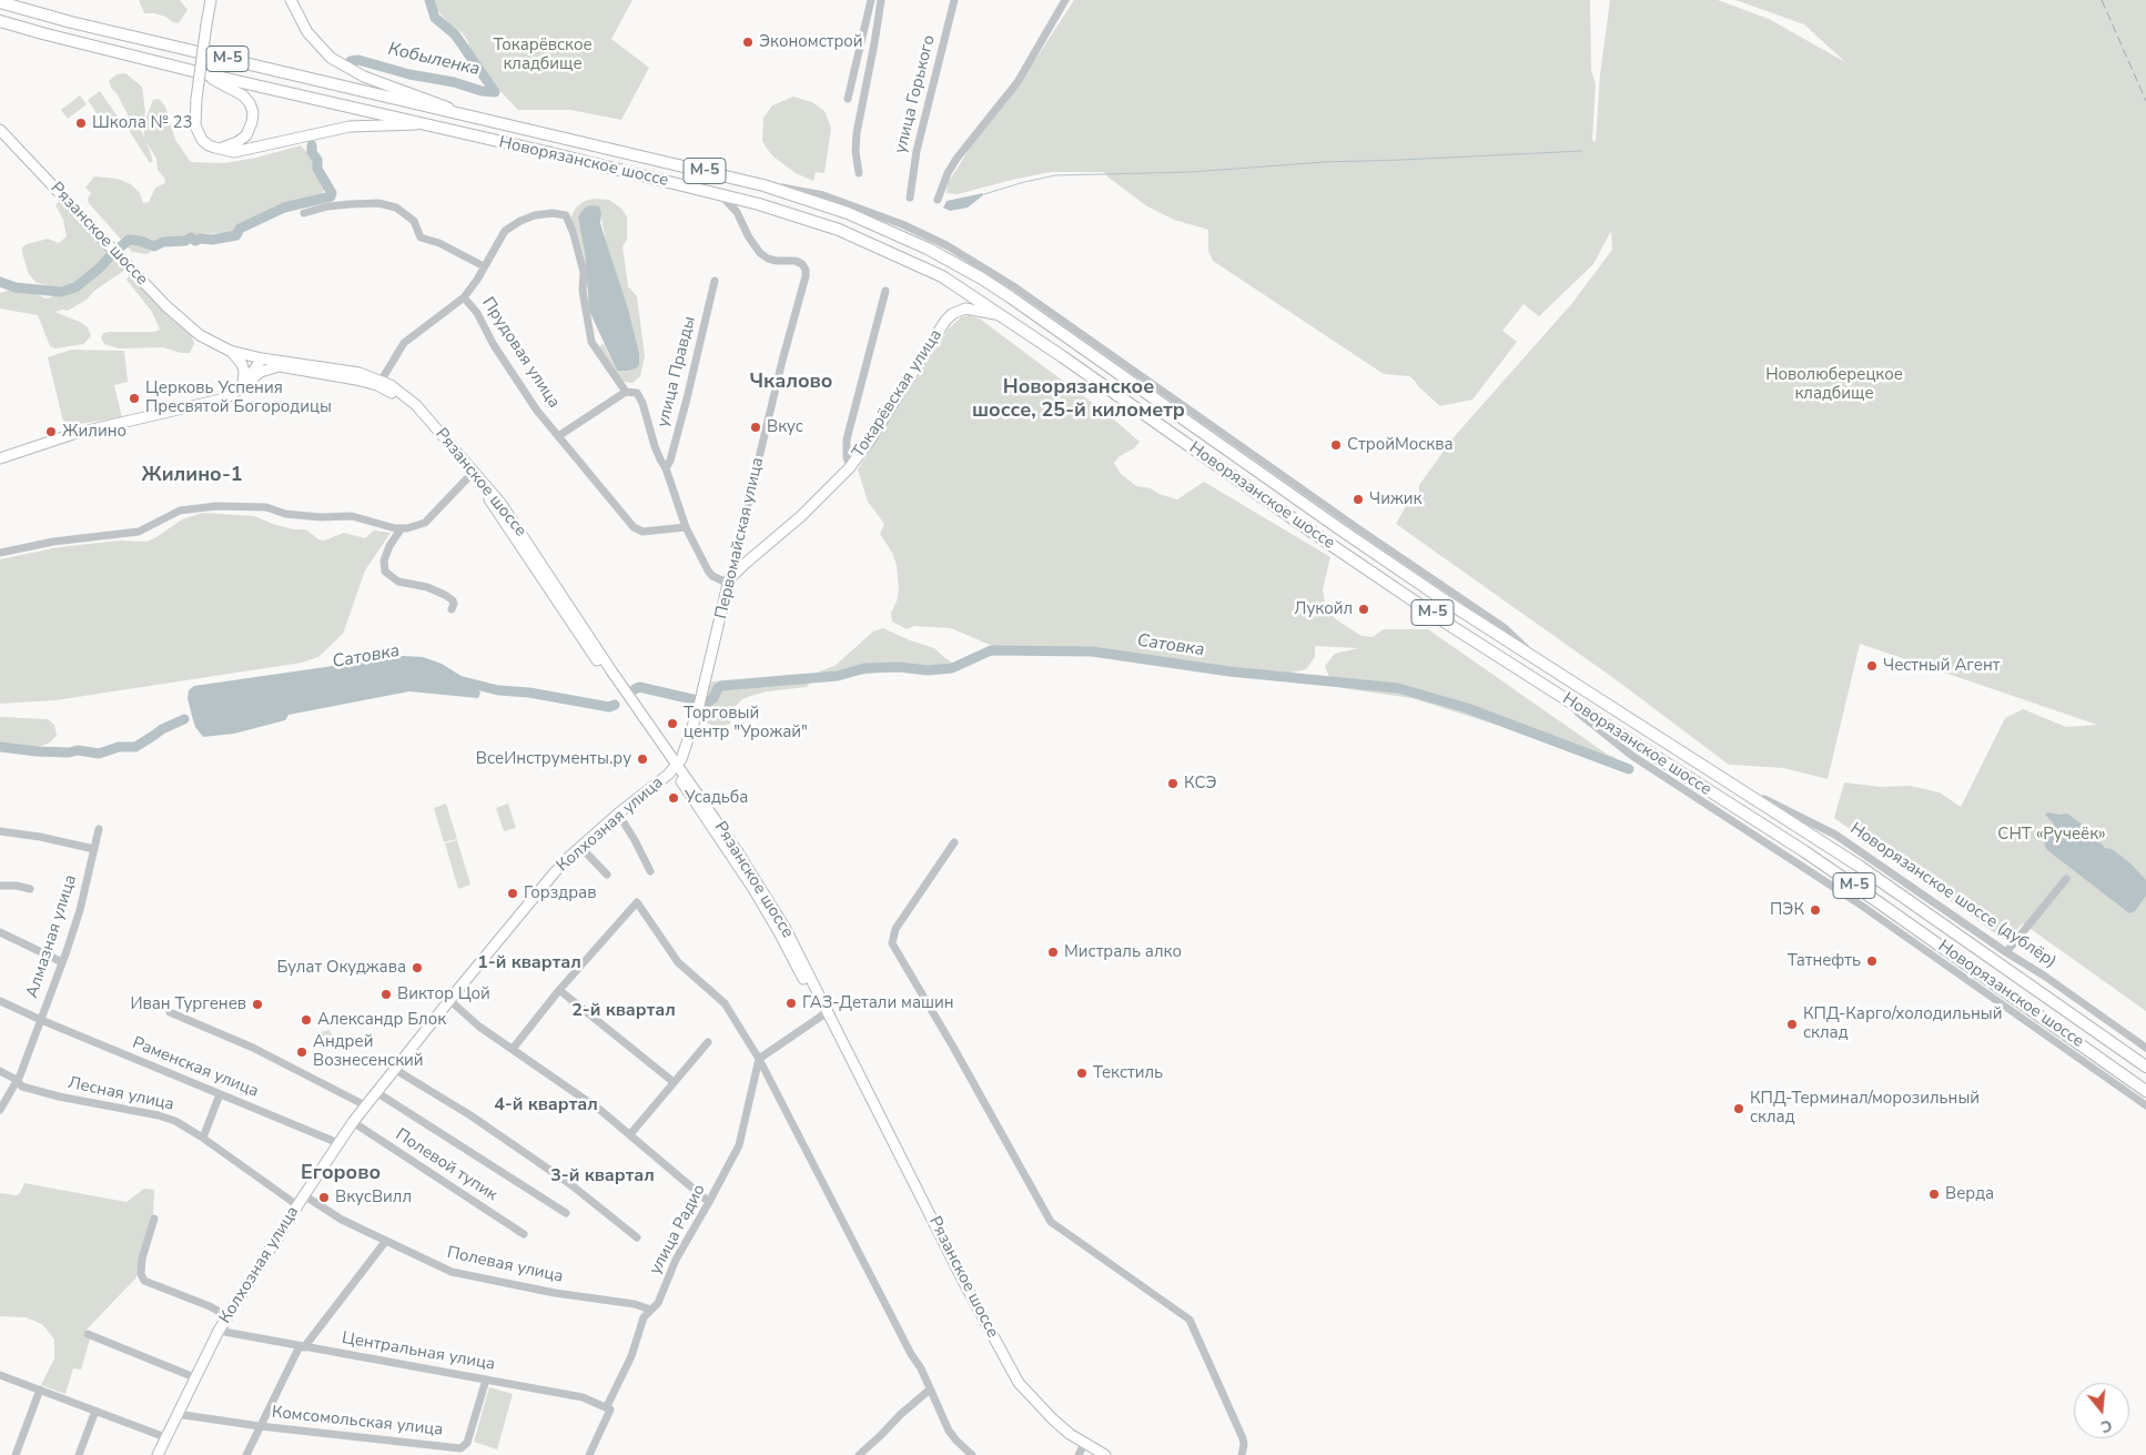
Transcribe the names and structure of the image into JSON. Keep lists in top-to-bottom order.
{
  "streets": {
    "highway": ["М-5", "Новорязанское шоссе"],
    "main road": [
      "Рязанское шоссе",
      "Токарёвская улица",
      "Первомайская улица",
      "Колхозная улица"
    ],
    "street": [
      "улица Горького",
      "Прудовая улица",
      "улица Правды",
      "Новорязанское шоссе (дублёр)",
      "Алмазная улица",
      "Раменская улица",
      "Лесная улица",
      "Полевой тупик",
      "улица Радио",
      "Полевая улица",
      "Центральная улица",
      "Комсомольская улица"
    ]
  },
  "crossings": [
    ["М-5", "Новорязанское шоссе"],
    ["Новорязанское шоссе", "Токарёвская улица"],
    ["Новорязанское шоссе", "Первомайская улица"],
    ["Новорязанское шоссе", "Новорязанское шоссе (дублёр)"],
    ["Рязанское шоссе", "Прудовая улица"],
    ["Рязанское шоссе", "Первомайская улица"],
    ["Рязанское шоссе", "Колхозная улица"],
    ["Токарёвская улица", "Первомайская улица"],
    ["Первомайская улица", "Колхозная улица"],
    ["Колхозная улица", "Раменская улица"],
    ["Колхозная улица", "Лесная улица"],
    ["Колхозная улица", "Полевой тупик"],
    ["Колхозная улица", "Полевая улица"],
    ["Колхозная улица", "Центральная улица"],
    ["Колхозная улица", "Комсомольская улица"],
    ["Алмазная улица", "Раменская улица"],
    ["Алмазная улица", "Лесная улица"],
    ["улица Радио", "Полевая улица"],
    ["улица Радио", "Центральная улица"],
    ["Центральная улица", "Комсомольская улица"]
  ],
  "districts": [
    "Чкалово",
    "Новорязанское шоссе, 25-й километр",
    "Жилино-1",
    "1-й квартал",
    "2-й квартал",
    "4-й квартал",
    "Егорово",
    "3-й квартал"
  ],
  "water": ["Кобыленка", "Сатовка"],
  "parks": ["Токарёвское кладбище", "Новолюберецкое кладбище", "СНТ «Ручеёк»"],
  "places": [
    "Экономстрой",
    "Школа № 23",
    "Церковь Успения Пресвятой Богородицы",
    "Вкус",
    "Жилино",
    "СтройМосква",
    "Чижик",
    "Лукойл",
    "Честный Агент",
    "Торговый центр \"Урожай\"",
    "ВсеИнструменты.ру",
    "КСЭ",
    "Усадьба",
    "Горздрав",
    "ПЭК",
    "Мистраль алко",
    "Татнефть",
    "Булат Окуджава",
    "Виктор Цой",
    "ГАЗ-Детали машин",
    "Иван Тургенев",
    "Александр Блок",
    "КПД-Карго/холодильный склад",
    "Андрей Вознесенский",
    "Текстиль",
    "КПД-Терминал/морозильный склад",
    "Верда",
    "ВкусВилл"
  ],
  "north": "bottom"
}
